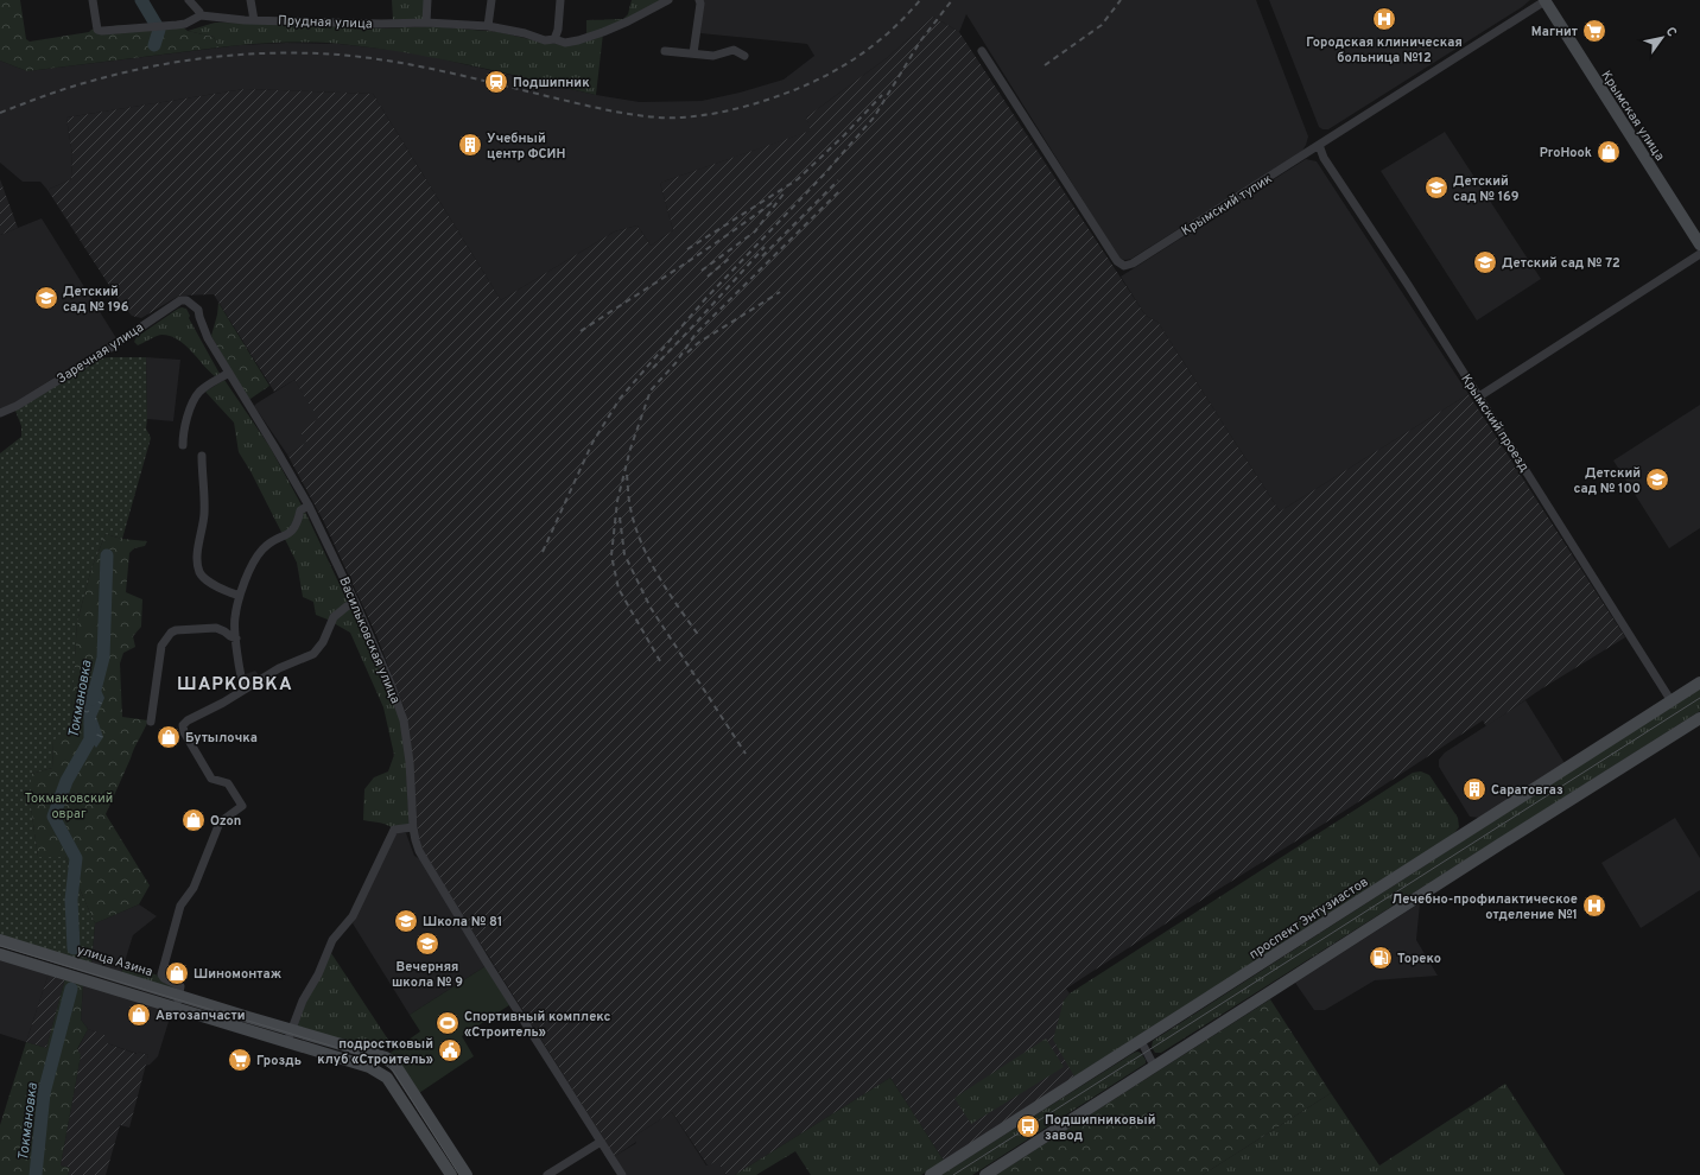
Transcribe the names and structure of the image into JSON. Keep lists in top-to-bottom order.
{
  "streets": {
    "main road": ["Крымская улица", "проспект Энтузиастов", "улица Азина"],
    "street": [
      "Прудная улица",
      "Крымский тупик",
      "Заречная улица",
      "Крымский проезд",
      "Васильковская улица"
    ]
  },
  "crossings": [
    ["Крымская улица", "Крымский тупик"],
    ["Крымский тупик", "Крымский проезд"],
    ["Заречная улица", "Васильковская улица"],
    ["Крымский проезд", "проспект Энтузиастов"]
  ],
  "districts": ["ШАРКОВКА"],
  "water": ["Токмановка"],
  "parks": ["Токмаковский овраг"],
  "places": {
    "hospital": ["Городская клиническая больница №12", "Лечебно-профилактическое отделение №1"],
    "supermarket": ["Магнит", "Гроздь"],
    "station": ["Подшипник"],
    "building": ["Учебный центр ФСИН", "Саратовгаз"],
    "shop": [
      "ProHook",
      "Бутылочка",
      "Ozon",
      "Шиномонтаж",
      "Автозапчасти"
    ],
    "school or university": [
      "Детский сад № 169",
      "Детский сад № 72",
      "Детский сад № 196",
      "Детский сад № 100",
      "Школа № 81",
      "Вечерняя школа № 9"
    ],
    "fuel station": ["Тореко"],
    "sports": ["Спортивный комплекс «Строитель»"],
    "public building": ["подростковый клуб «Строитель»"],
    "bus stop": ["Подшипниковый завод"]
  },
  "north": "top right"
}
